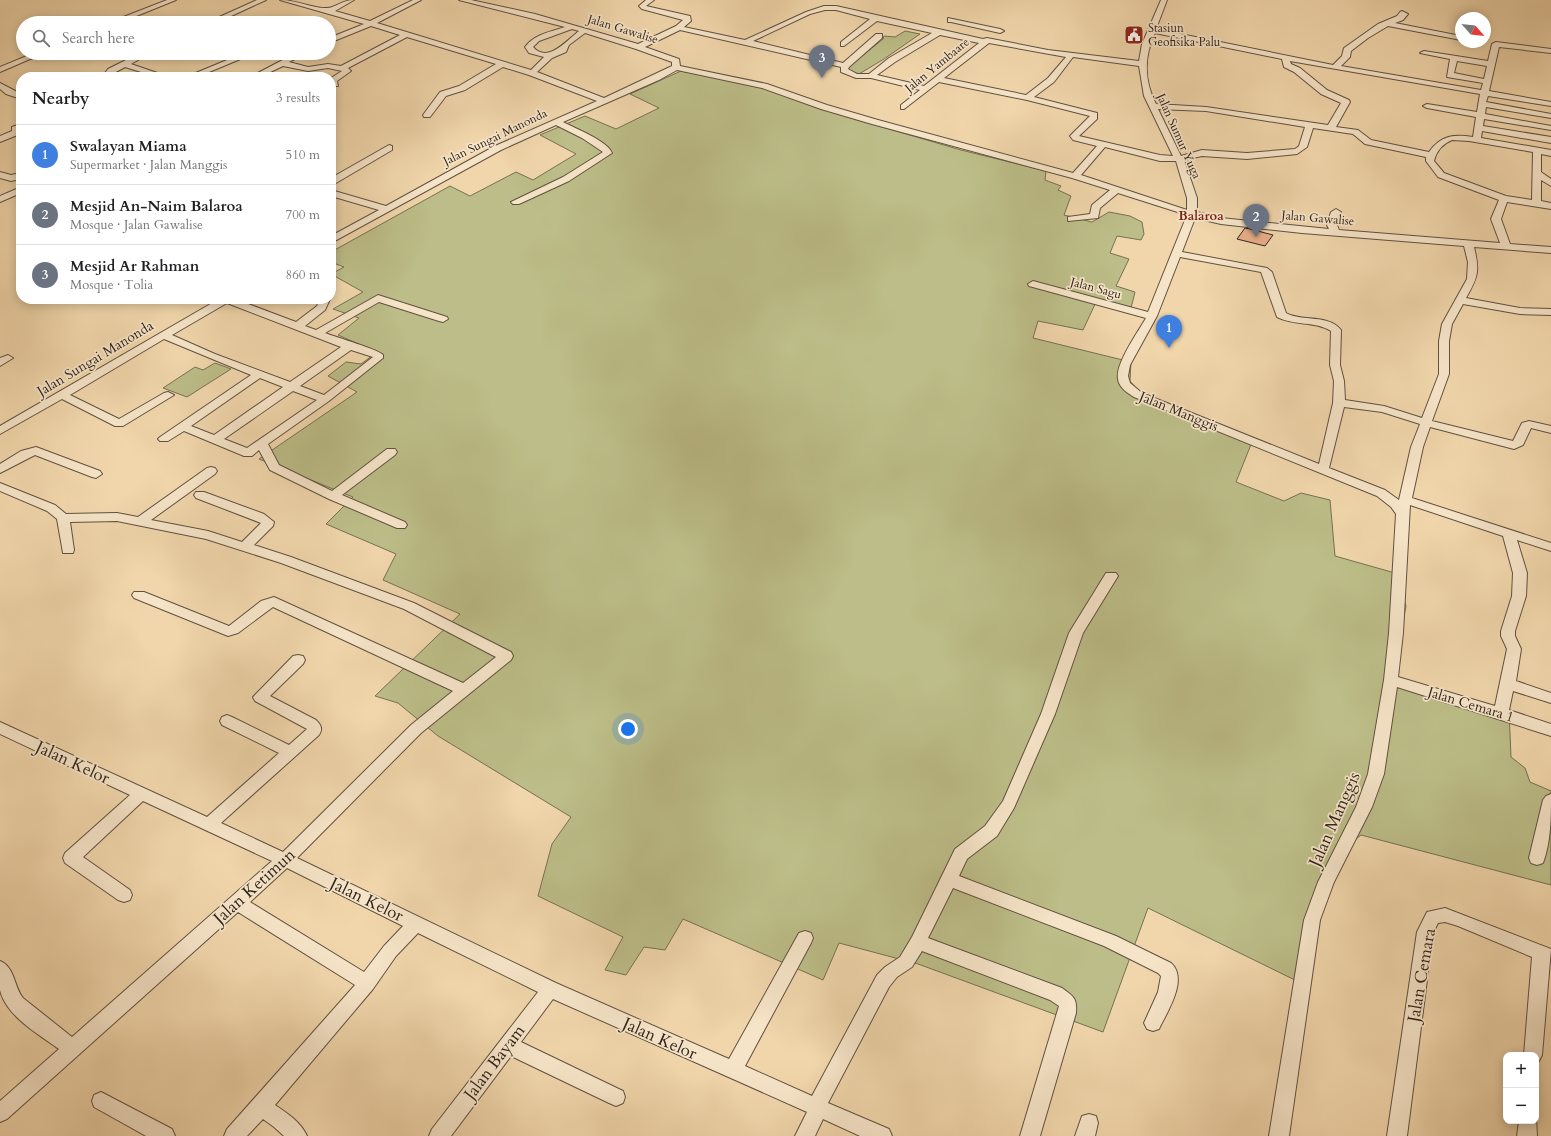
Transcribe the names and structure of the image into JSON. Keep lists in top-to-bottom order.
{
  "streets": {
    "street": [
      "Jalan Gawalise",
      "Jalan Yambaare",
      "Jalan Sumur Yuga",
      "Jalan Sungai Manonda",
      "Jalan Sagu",
      "Jalan Manggis",
      "Jalan Cemara 1",
      "Jalan Kelor",
      "Jalan Ketimun",
      "Jalan Cemara",
      "Jalan Bayam"
    ]
  },
  "crossings": [
    ["Jalan Gawalise", "Jalan Sumur Yuga"],
    ["Jalan Gawalise", "Jalan Sungai Manonda"],
    ["Jalan Gawalise", "Jalan Manggis"],
    ["Jalan Sumur Yuga", "Jalan Manggis"],
    ["Jalan Sagu", "Jalan Manggis"],
    ["Jalan Manggis", "Jalan Cemara 1"],
    ["Jalan Kelor", "Jalan Ketimun"],
    ["Jalan Kelor", "Jalan Bayam"]
  ],
  "districts": ["Balaroa"],
  "places": {
    "public building": ["Stasiun Geofisika Palu"]
  },
  "north": "bottom right",
  "page": {
    "search": "Search here",
    "pins": ["3", "2", "1"],
    "heading": ["Nearby", "3 results"],
    "list": [
      {
        "mark": "1",
        "name": "Swalayan Miama",
        "note": "Supermarket · Jalan Manggis",
        "value": "510 m"
      },
      {
        "mark": "2",
        "name": "Mesjid An-Naim Balaroa",
        "note": "Mosque · Jalan Gawalise",
        "value": "700 m"
      },
      {
        "mark": "3",
        "name": "Mesjid Ar Rahman",
        "note": "Mosque · Tolia",
        "value": "860 m"
      }
    ],
    "map_buttons": ["+", "−"]
  }
}
